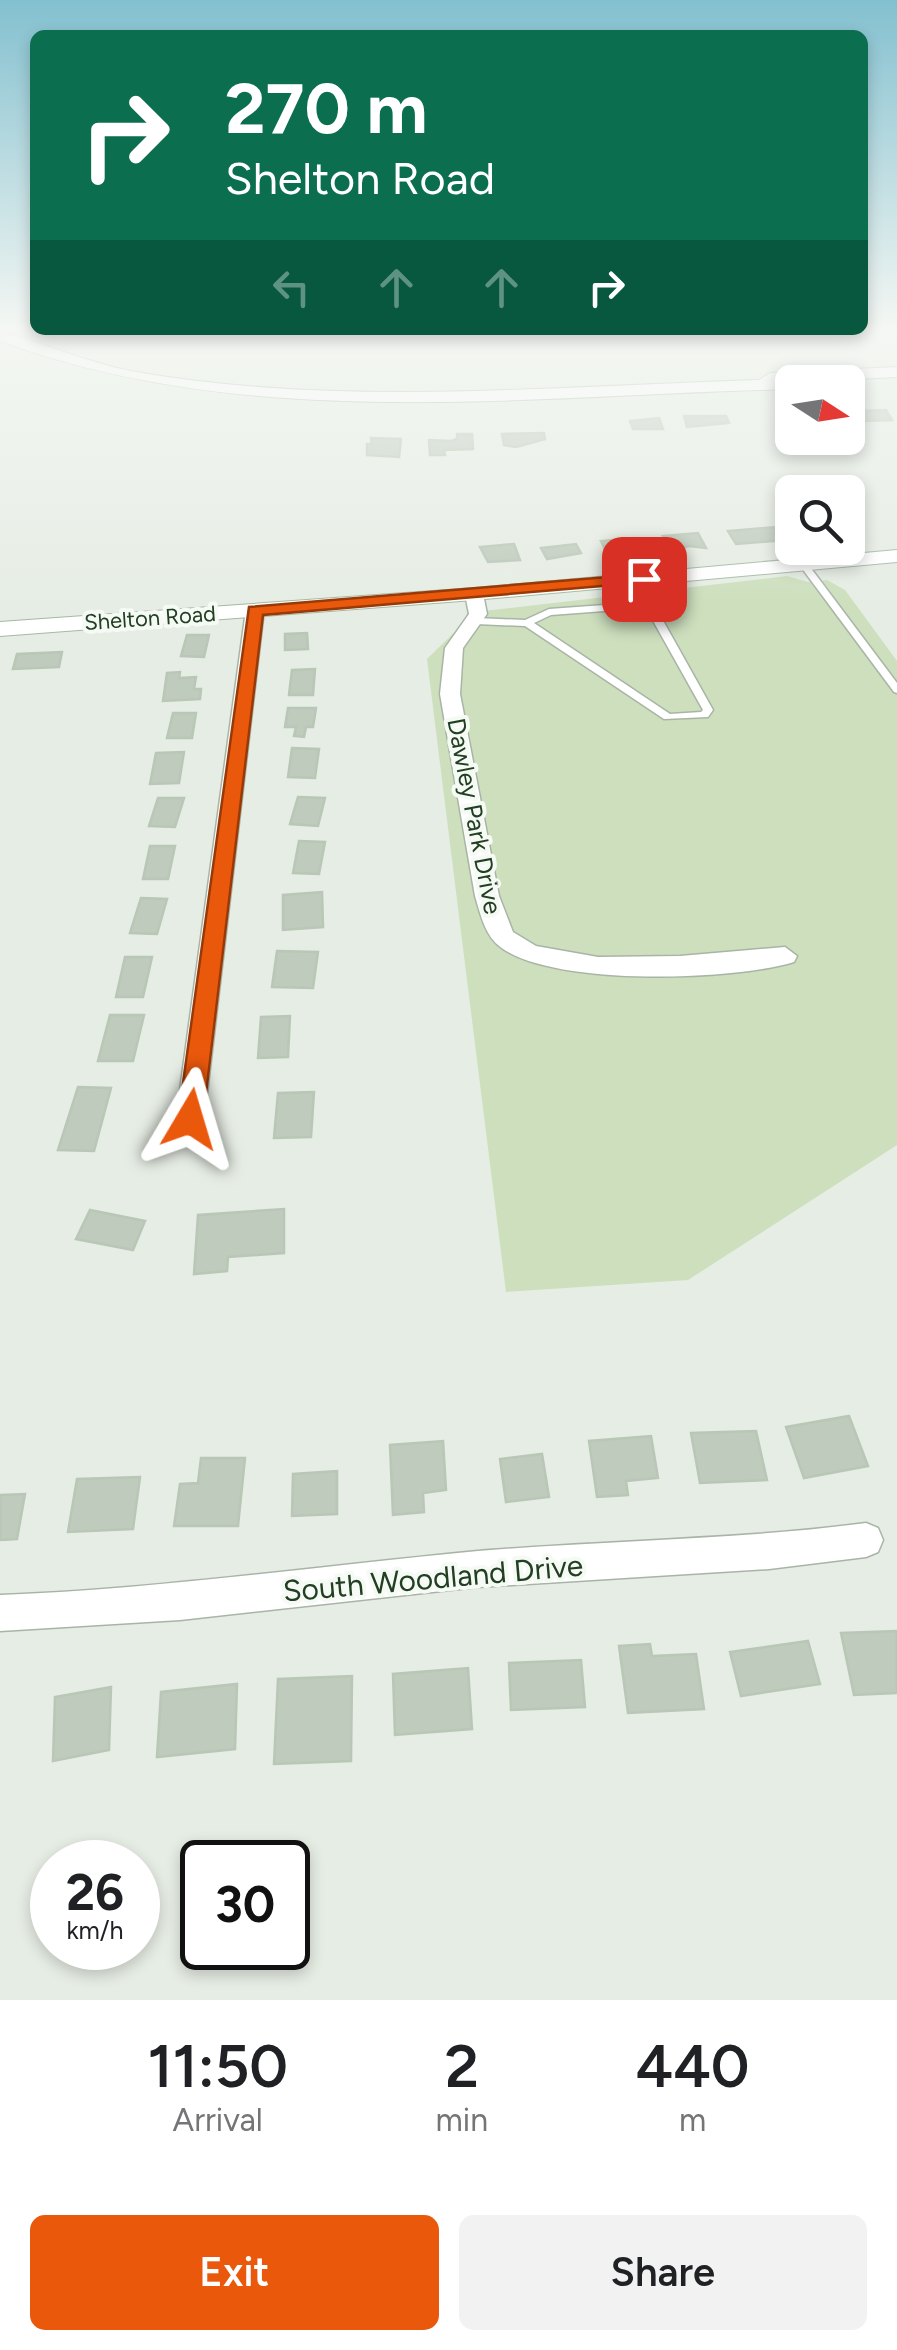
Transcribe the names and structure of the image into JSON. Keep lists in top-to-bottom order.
{
  "streets": {
    "main road": ["Shelton Road"],
    "street": ["Dawley Park Drive", "South Woodland Drive"]
  },
  "north": "right",
  "page": {
    "turn": ["270 m", "Shelton Road"],
    "speed": "26 km/h",
    "limit": "30",
    "eta": [
      "11:50",
      "Arrival",
      "2",
      "min",
      "440",
      "m"
    ],
    "buttons": ["Exit", "Share"]
  }
}
